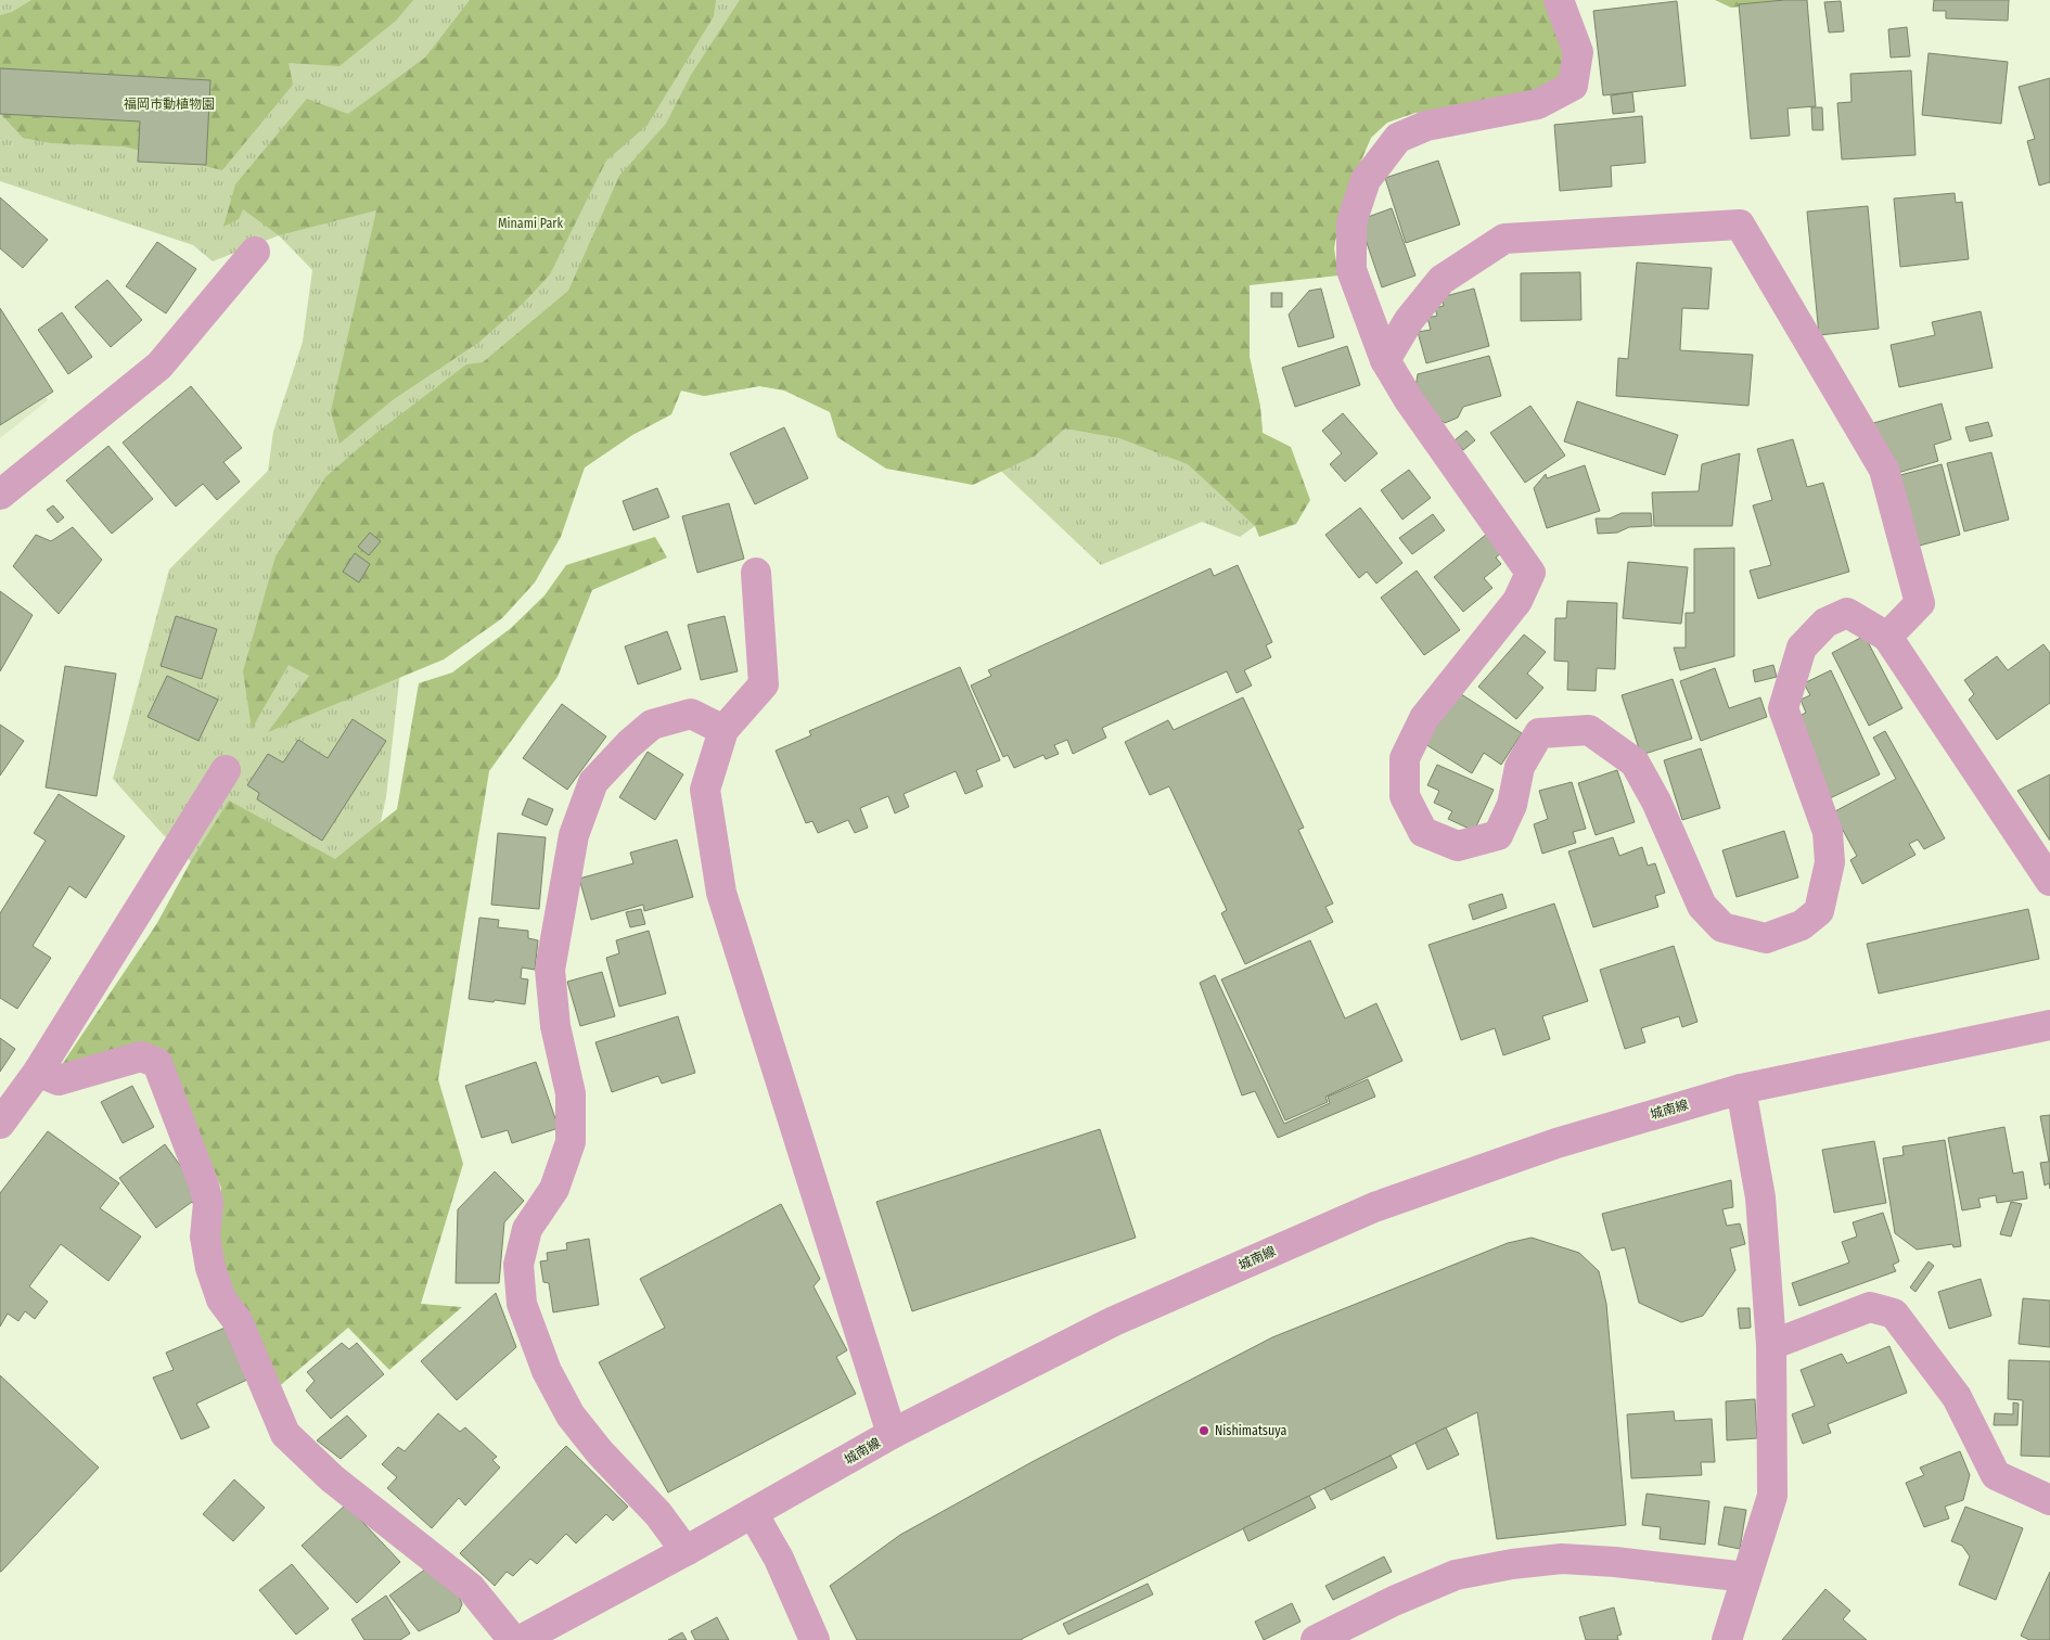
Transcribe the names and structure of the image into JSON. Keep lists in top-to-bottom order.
{
  "streets": {
    "street": ["城南線"]
  },
  "parks": ["福岡市動植物園", "Minami Park"],
  "places": ["Nishimatsuya"]
}
